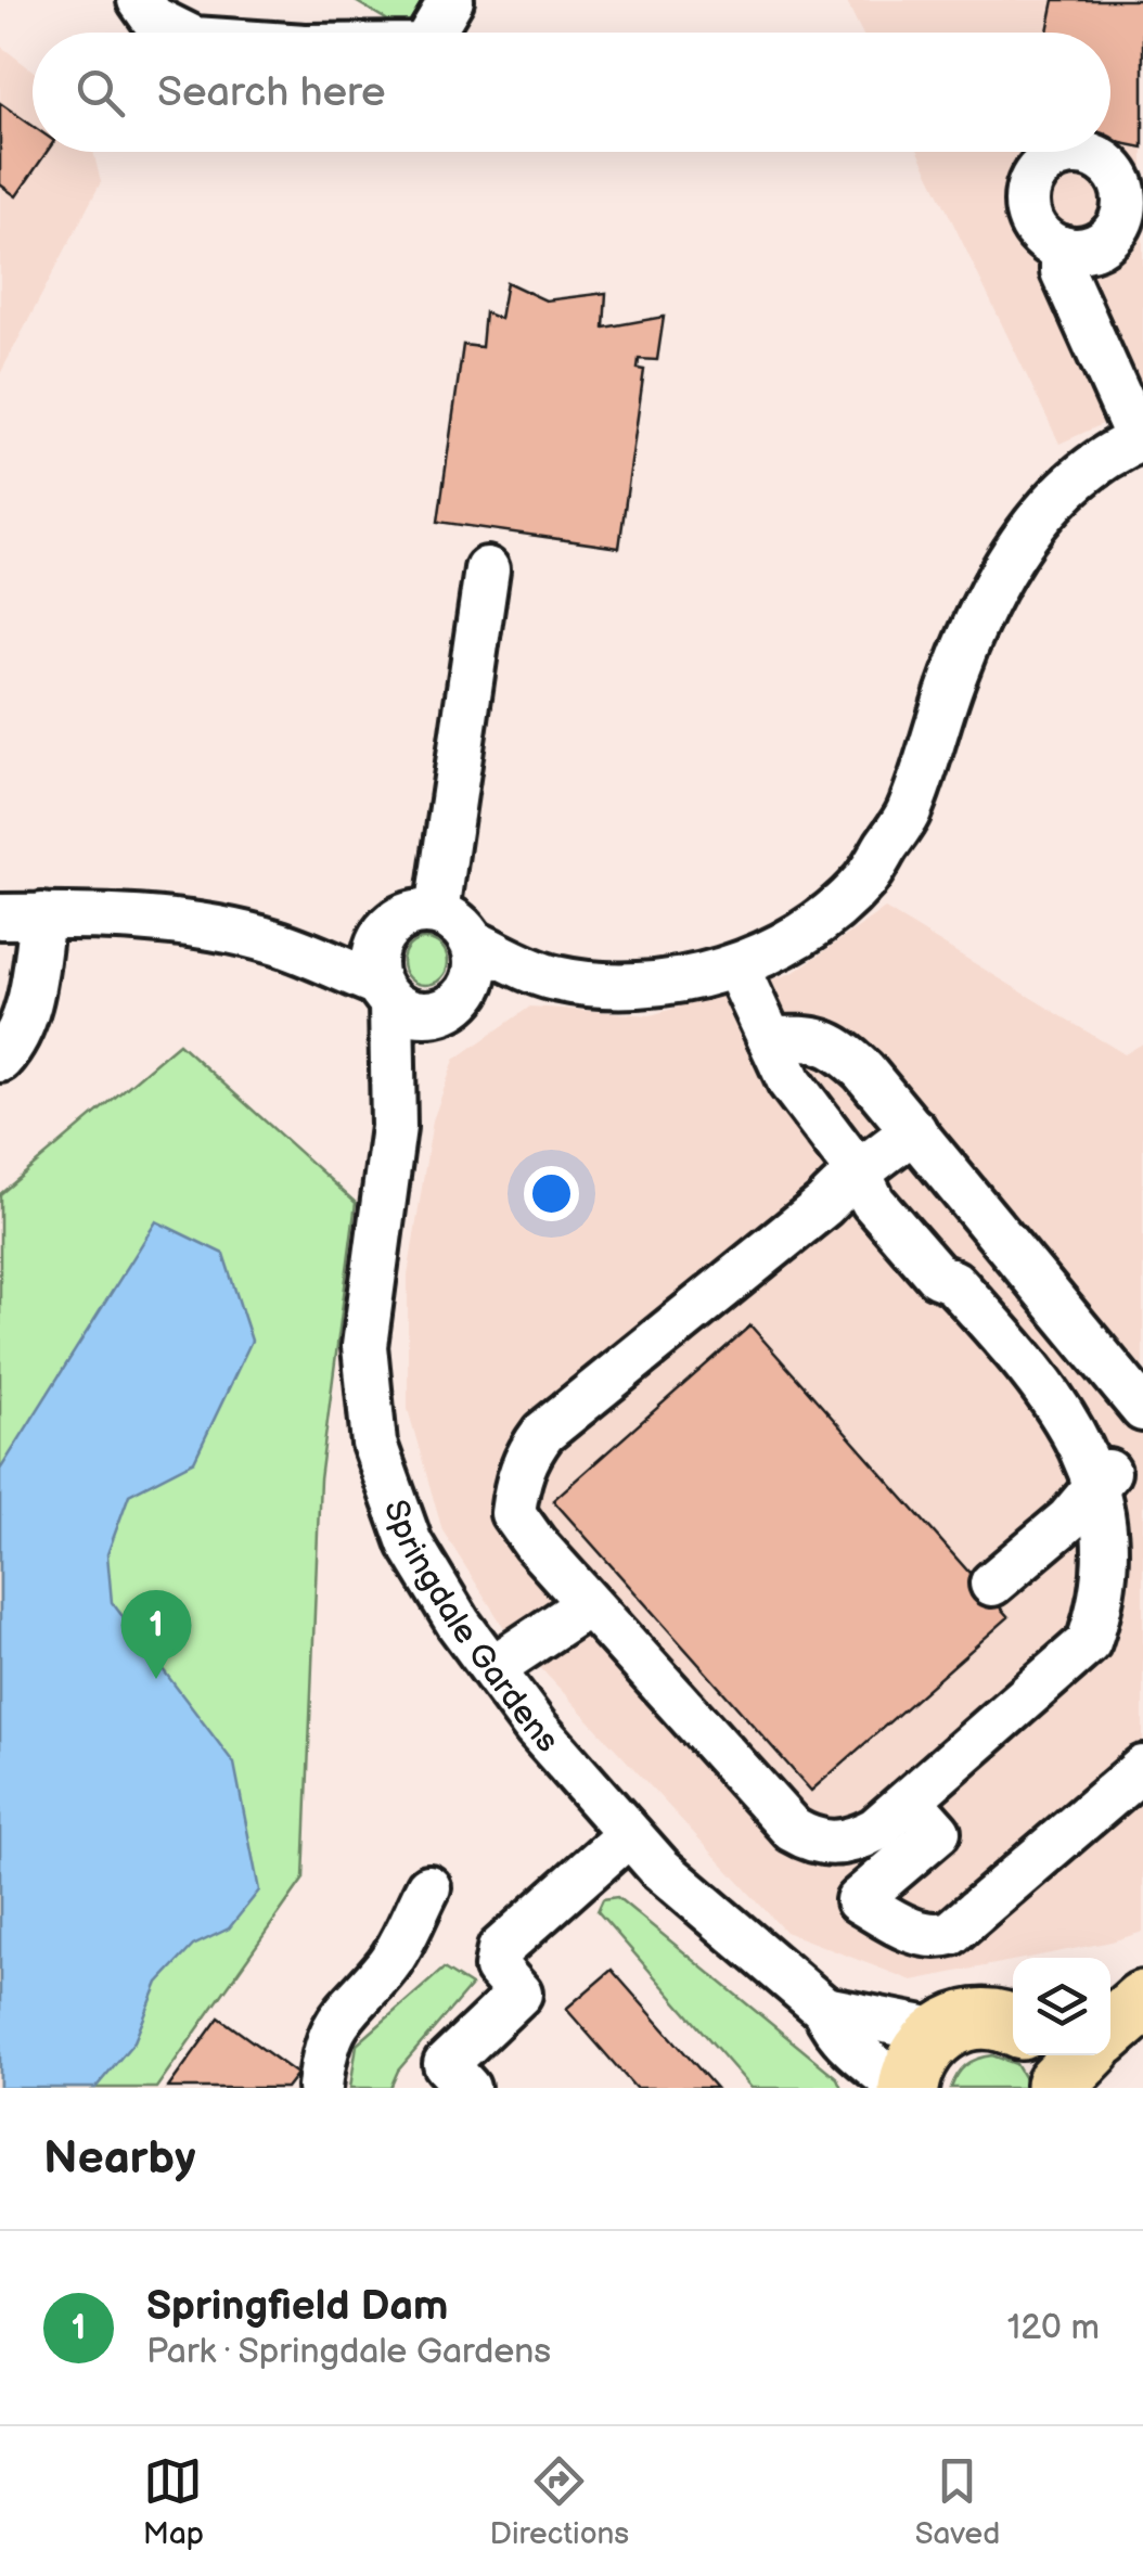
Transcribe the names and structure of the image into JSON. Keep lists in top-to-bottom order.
{
  "streets": {
    "street": ["Springdale Gardens"]
  },
  "page": {
    "search": "Search here",
    "pins": "1",
    "heading": "Nearby",
    "list": [
      {
        "mark": "1",
        "name": "Springfield Dam",
        "note": "Park · Springdale Gardens",
        "value": "120 m"
      }
    ],
    "nav": ["Map", "Directions", "Saved"]
  }
}
